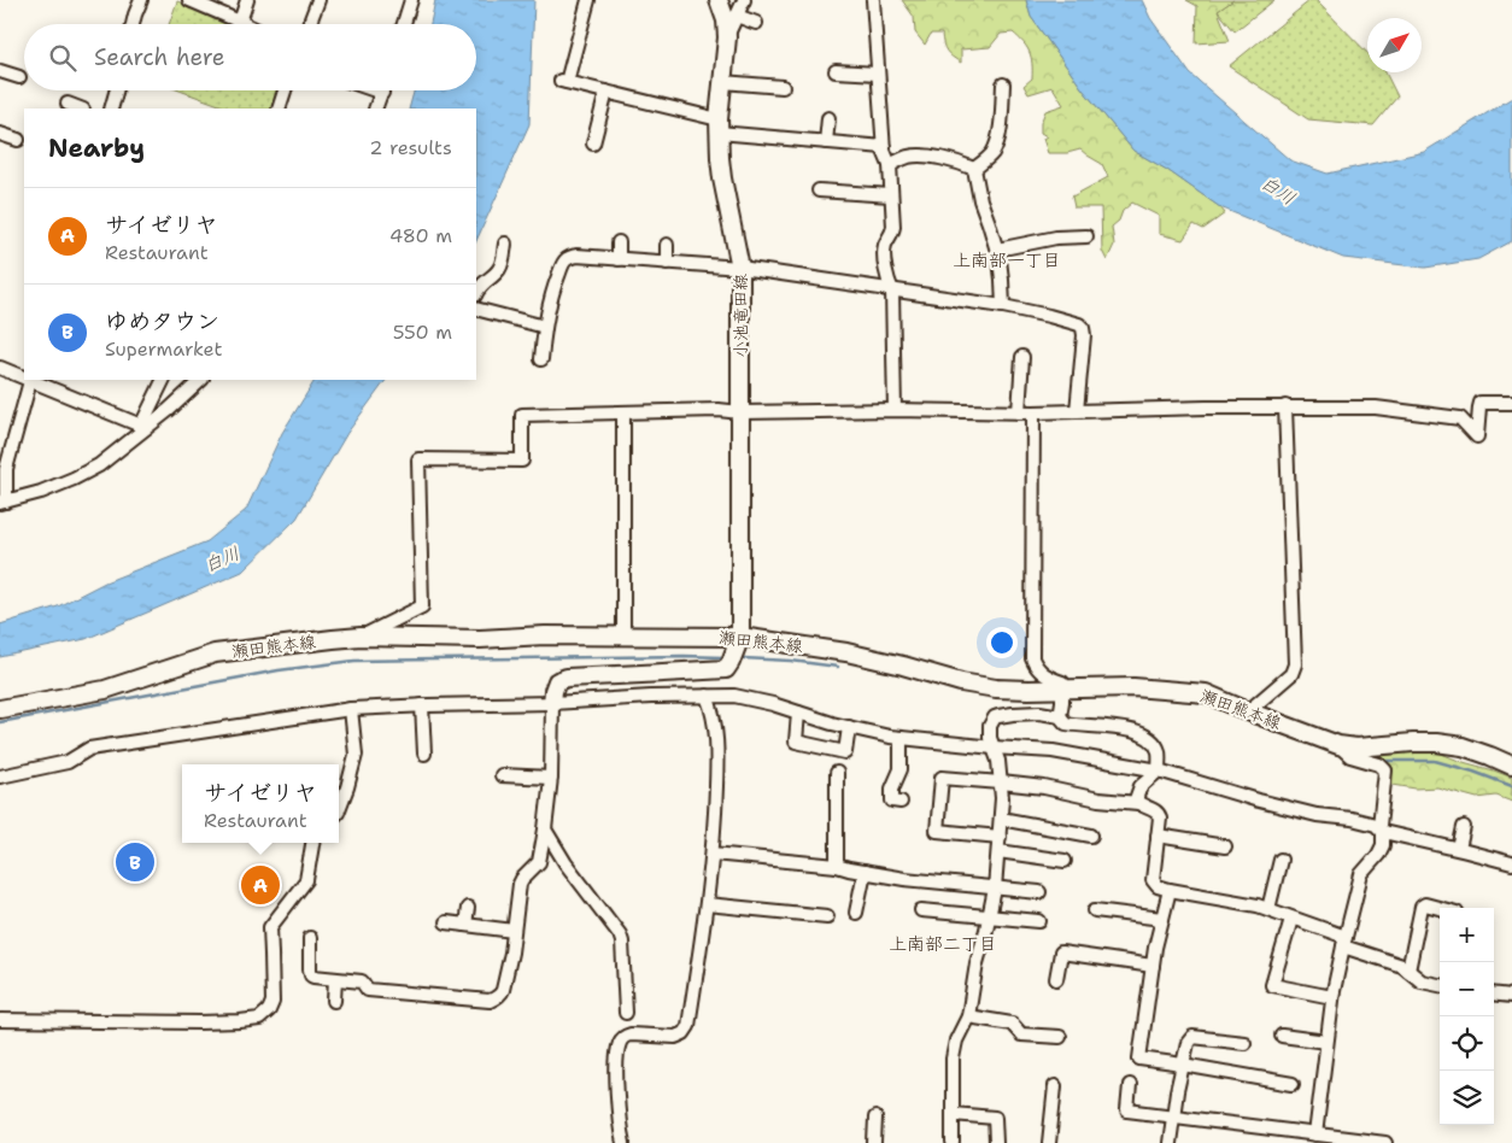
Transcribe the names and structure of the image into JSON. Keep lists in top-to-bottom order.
{
  "streets": {
    "main road": ["小池竜田線", "瀬田熊本線"]
  },
  "crossings": [
    ["小池竜田線", "瀬田熊本線"]
  ],
  "districts": ["上南部一丁目", "上南部二丁目"],
  "water": ["白川"],
  "north": "top right",
  "page": {
    "search": "Search here",
    "heading": ["Nearby", "2 results"],
    "list": [
      {
        "mark": "A",
        "name": "サイゼリヤ",
        "note": "Restaurant",
        "value": "480 m"
      },
      {
        "mark": "B",
        "name": "ゆめタウン",
        "note": "Supermarket",
        "value": "550 m"
      }
    ],
    "popup": ["サイゼリヤ", "Restaurant"],
    "pins": ["B", "A"],
    "map_buttons": ["+", "−"]
  }
}
